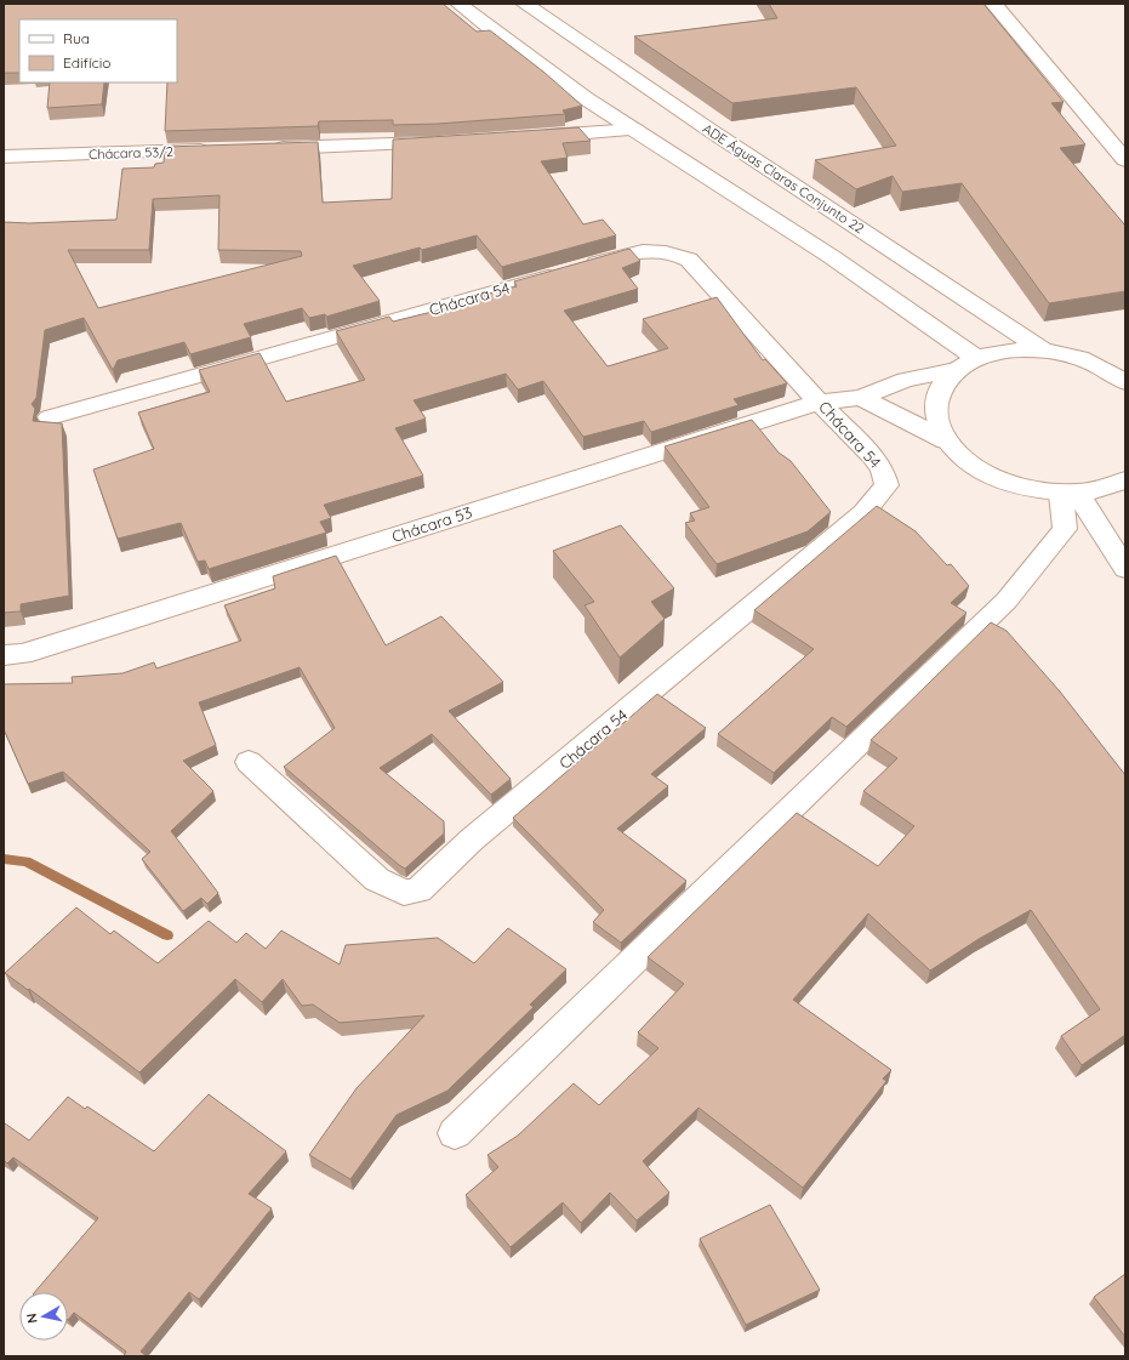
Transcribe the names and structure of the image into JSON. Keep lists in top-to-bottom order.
{
  "streets": {
    "street": [
      "Chácara 53/2",
      "ADE Águas Claras Conjunto 22",
      "Chácara 54",
      "Chácara 53"
    ]
  },
  "crossings": [
    ["Chácara 54", "Chácara 53"]
  ],
  "legend": ["Rua", "Edifício"],
  "north": "left"
}
